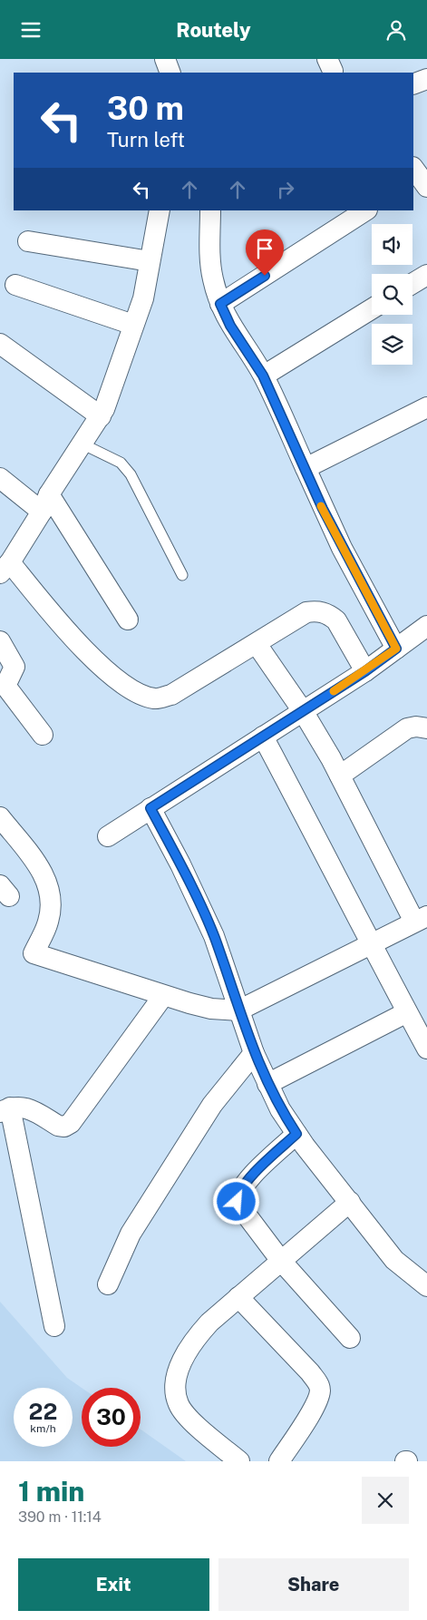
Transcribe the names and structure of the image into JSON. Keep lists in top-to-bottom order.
{
  "page": {
    "header": "Routely",
    "turn": ["30 m", "Turn left"],
    "speed": "22 km/h",
    "limit": "30",
    "heading": ["1 min", "390 m · 11:14"],
    "buttons": ["Exit", "Share"]
  }
}
